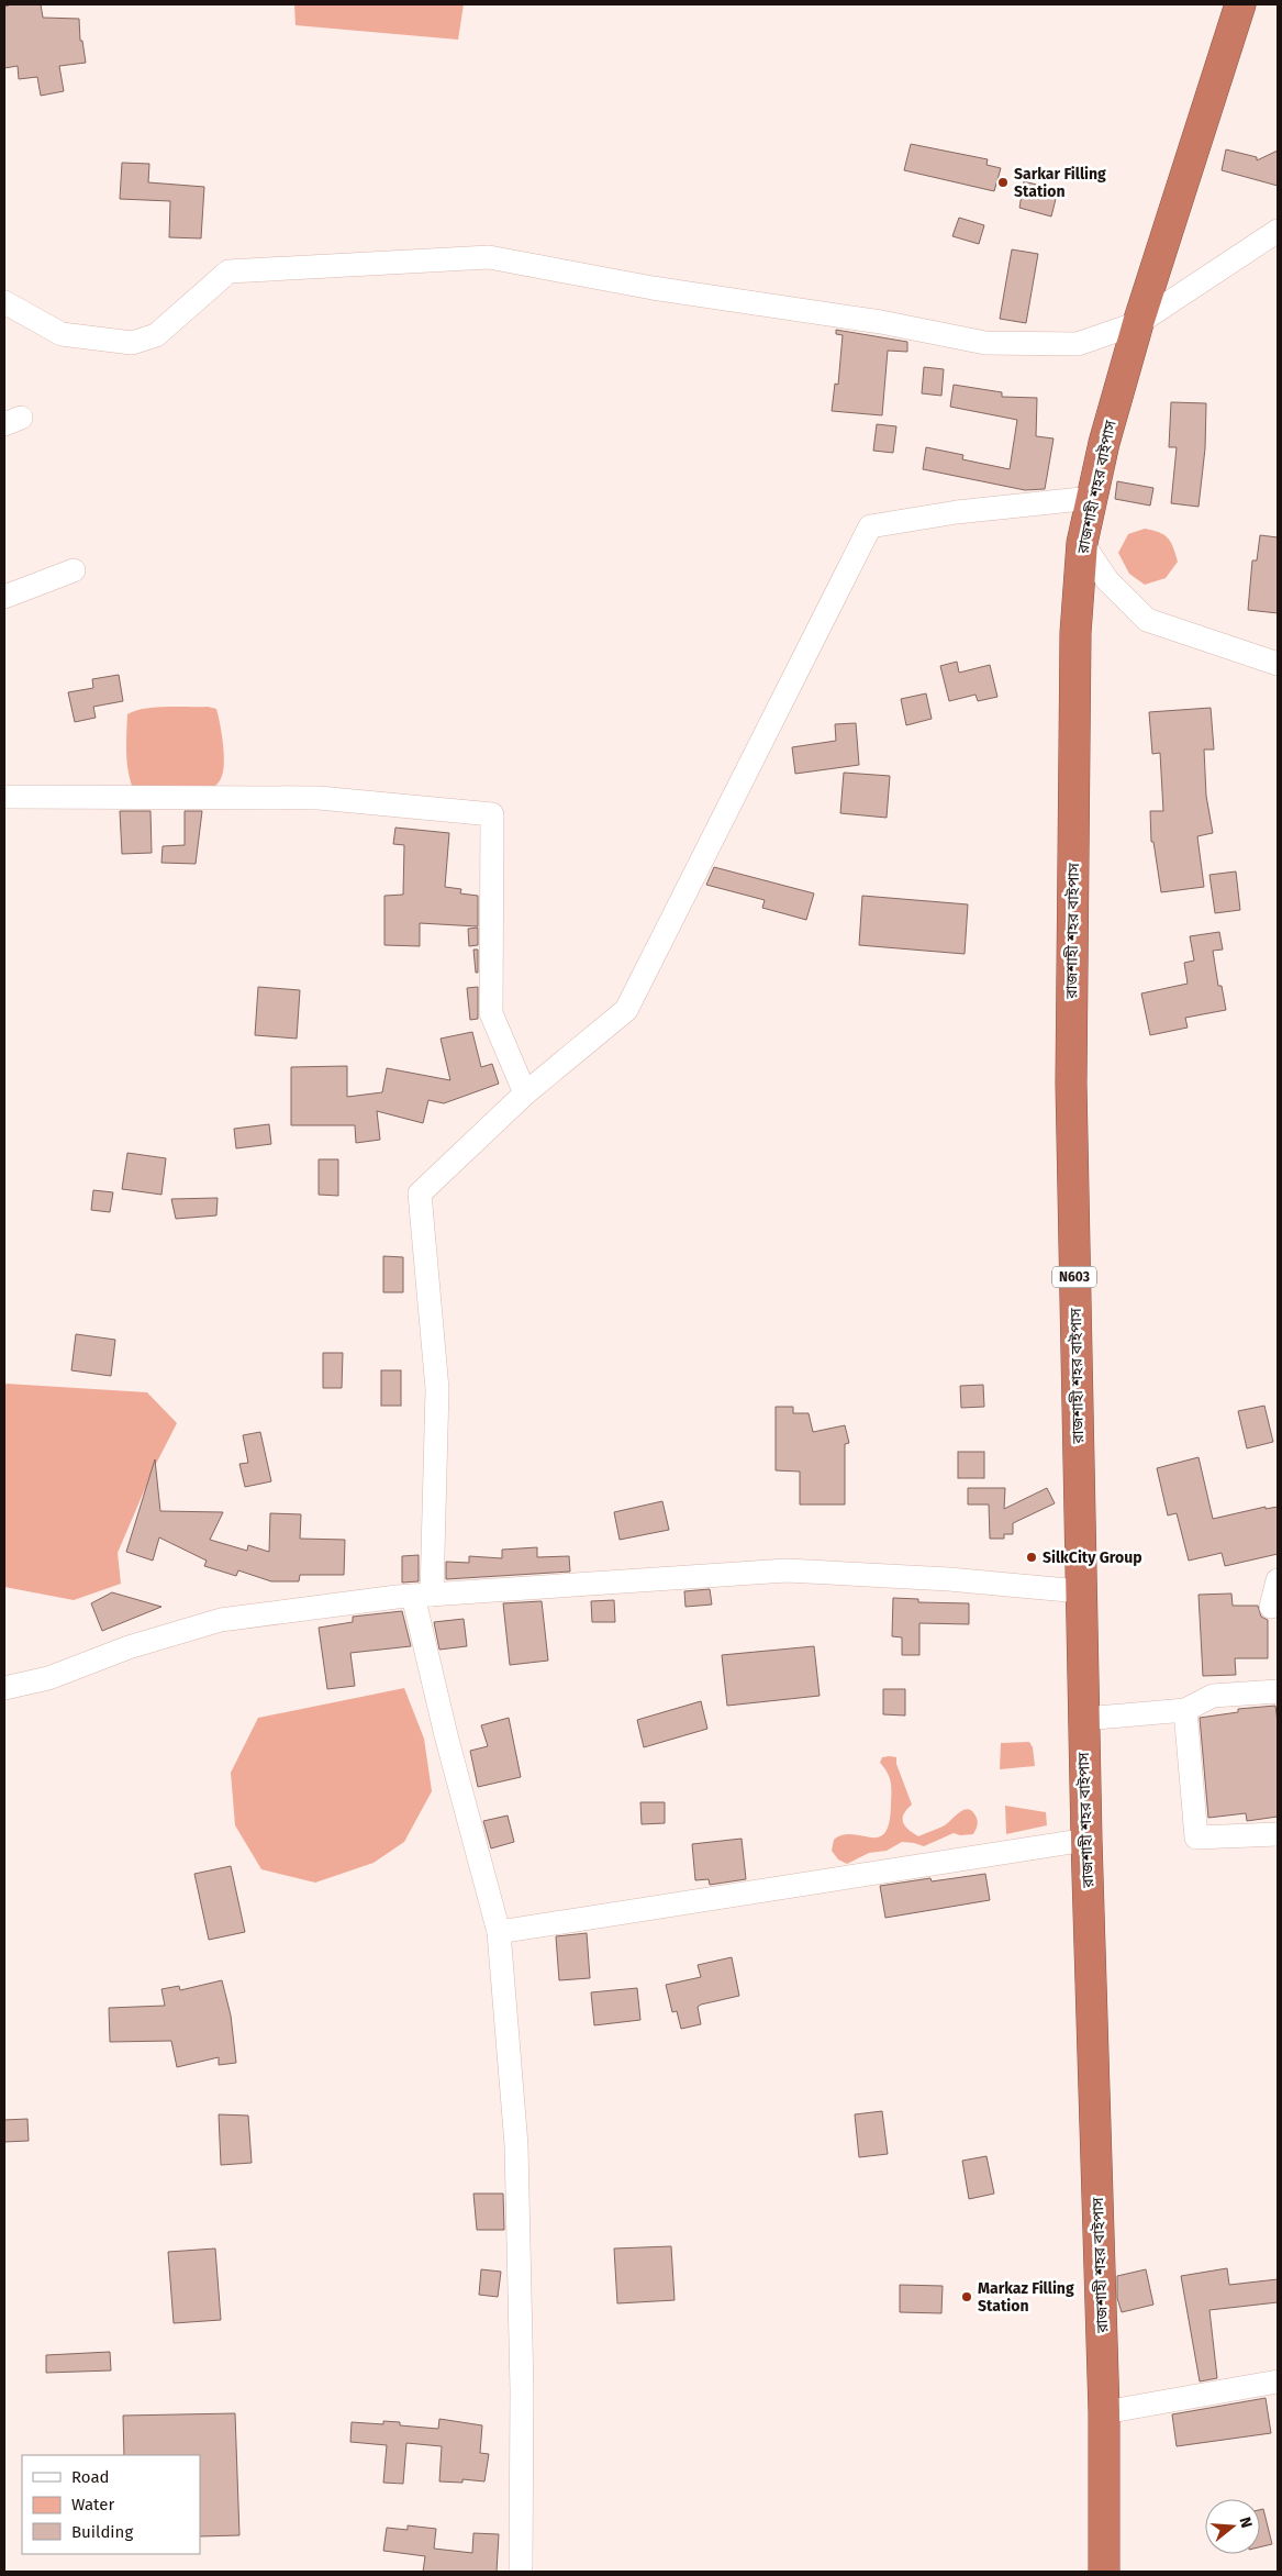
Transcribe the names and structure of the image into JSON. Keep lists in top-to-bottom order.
{
  "streets": {
    "highway": ["রাজশাহী শহর বাইপাস", "N603"]
  },
  "places": ["Sarkar Filling Station", "SilkCity Group", "Markaz Filling Station"],
  "legend": ["Road", "Water", "Building"],
  "north": "right"
}
